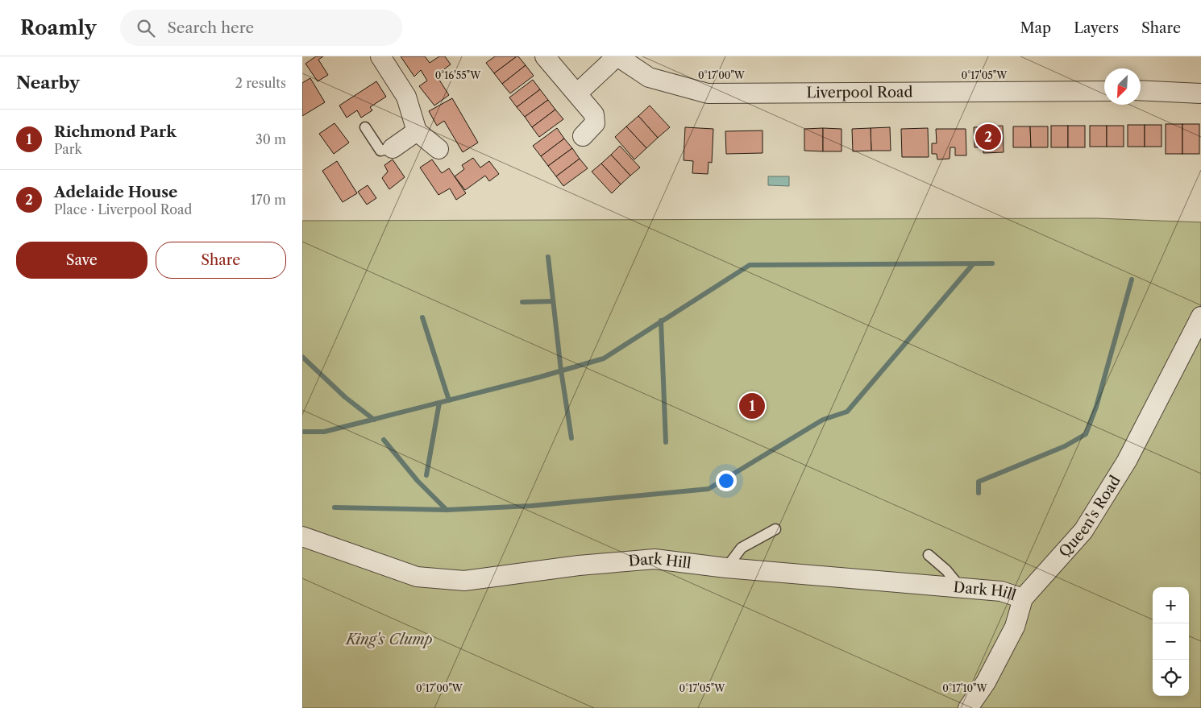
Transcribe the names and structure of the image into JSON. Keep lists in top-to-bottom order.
{
  "streets": {
    "street": ["Liverpool Road", "Queen's Road", "Dark Hill"]
  },
  "crossings": [
    ["Queen's Road", "Dark Hill"]
  ],
  "parks": ["King's Clump"],
  "north": "bottom left",
  "page": {
    "header": "Roamly",
    "search": "Search here",
    "nav": ["Map", "Layers", "Share"],
    "heading": ["Nearby", "2 results"],
    "list": [
      {
        "mark": "1",
        "name": "Richmond Park",
        "note": "Park",
        "value": "30 m"
      },
      {
        "mark": "2",
        "name": "Adelaide House",
        "note": "Place · Liverpool Road",
        "value": "170 m"
      }
    ],
    "pins": ["2", "1"],
    "buttons": ["Save", "Share"],
    "map_buttons": ["+", "−"]
  },
  "coordinates": [
    "0°17'00\"W",
    "0°17'05\"W",
    "0°16'55\"W",
    "0°17'10\"W"
  ]
}
